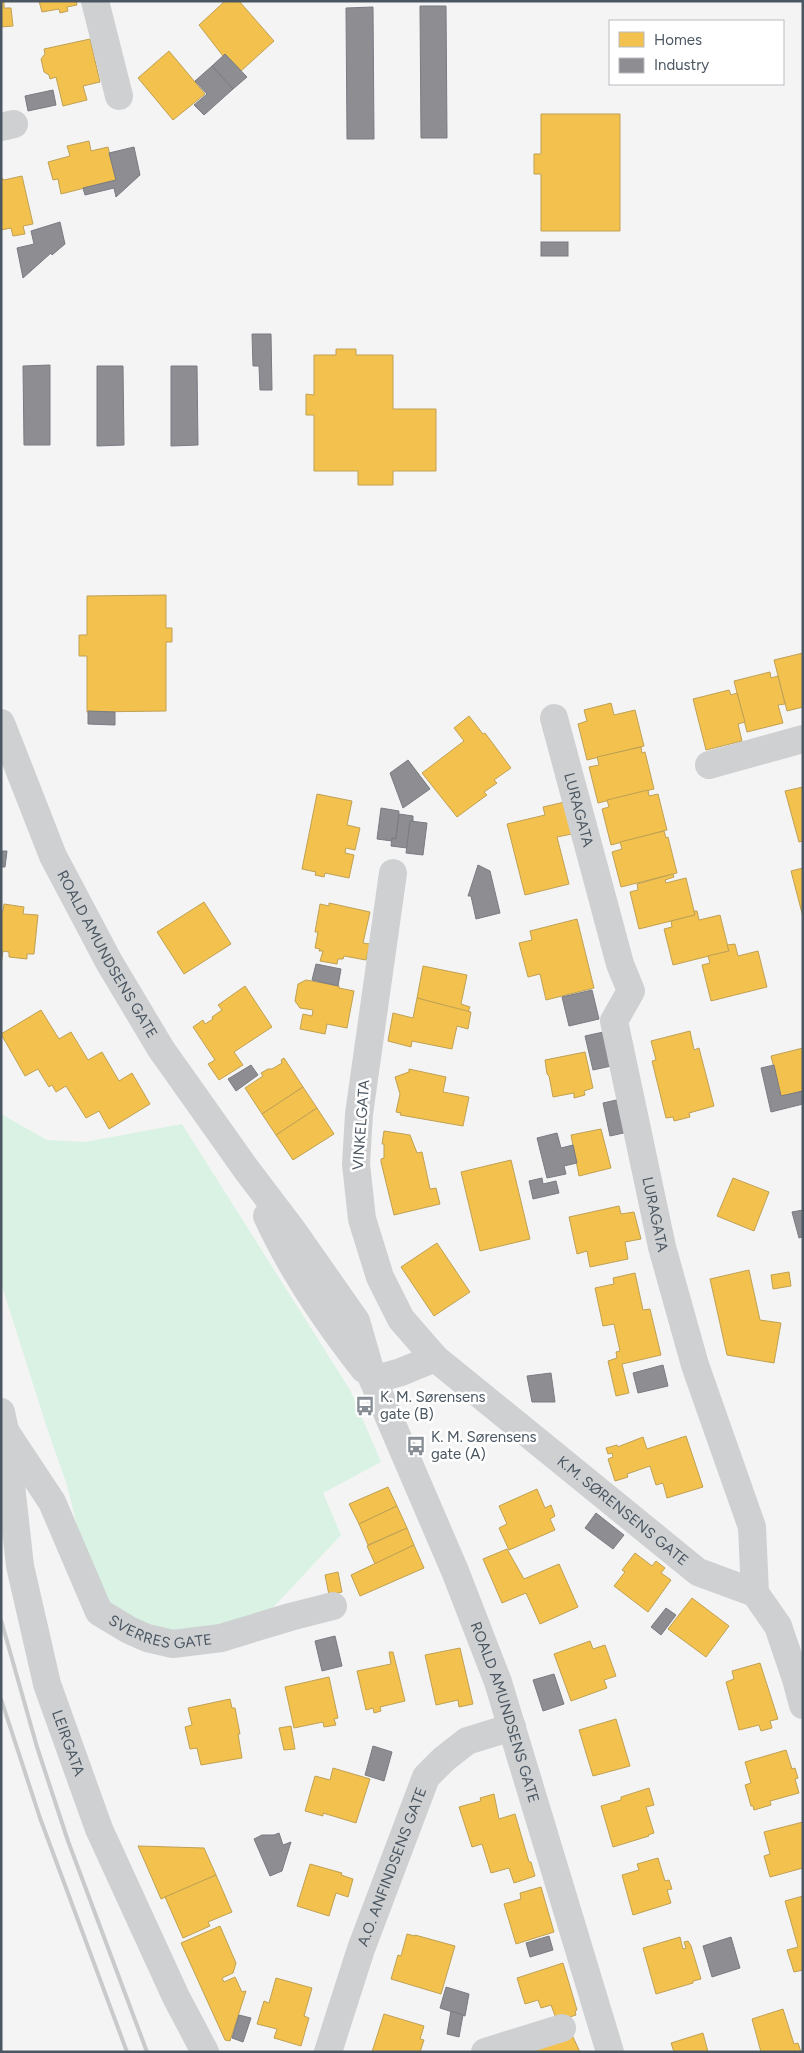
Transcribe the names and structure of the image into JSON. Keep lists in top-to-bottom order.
{
  "streets": {
    "street": [
      "LURAGATA",
      "ROALD AMUNDSENS GATE",
      "VINKELGATA",
      "K.M. SØRENSENS GATE",
      "SVERRES GATE",
      "LEIRGATA",
      "A.O. ANFINDSENS GATE"
    ]
  },
  "crossings": [
    ["LURAGATA", "K.M. SØRENSENS GATE"],
    ["ROALD AMUNDSENS GATE", "A.O. ANFINDSENS GATE"],
    ["VINKELGATA", "K.M. SØRENSENS GATE"],
    ["SVERRES GATE", "LEIRGATA"]
  ],
  "places": {
    "bus stop": ["K. M. Sørensens gate (B)", "K. M. Sørensens gate (A)"]
  },
  "legend": ["Homes", "Industry"]
}
